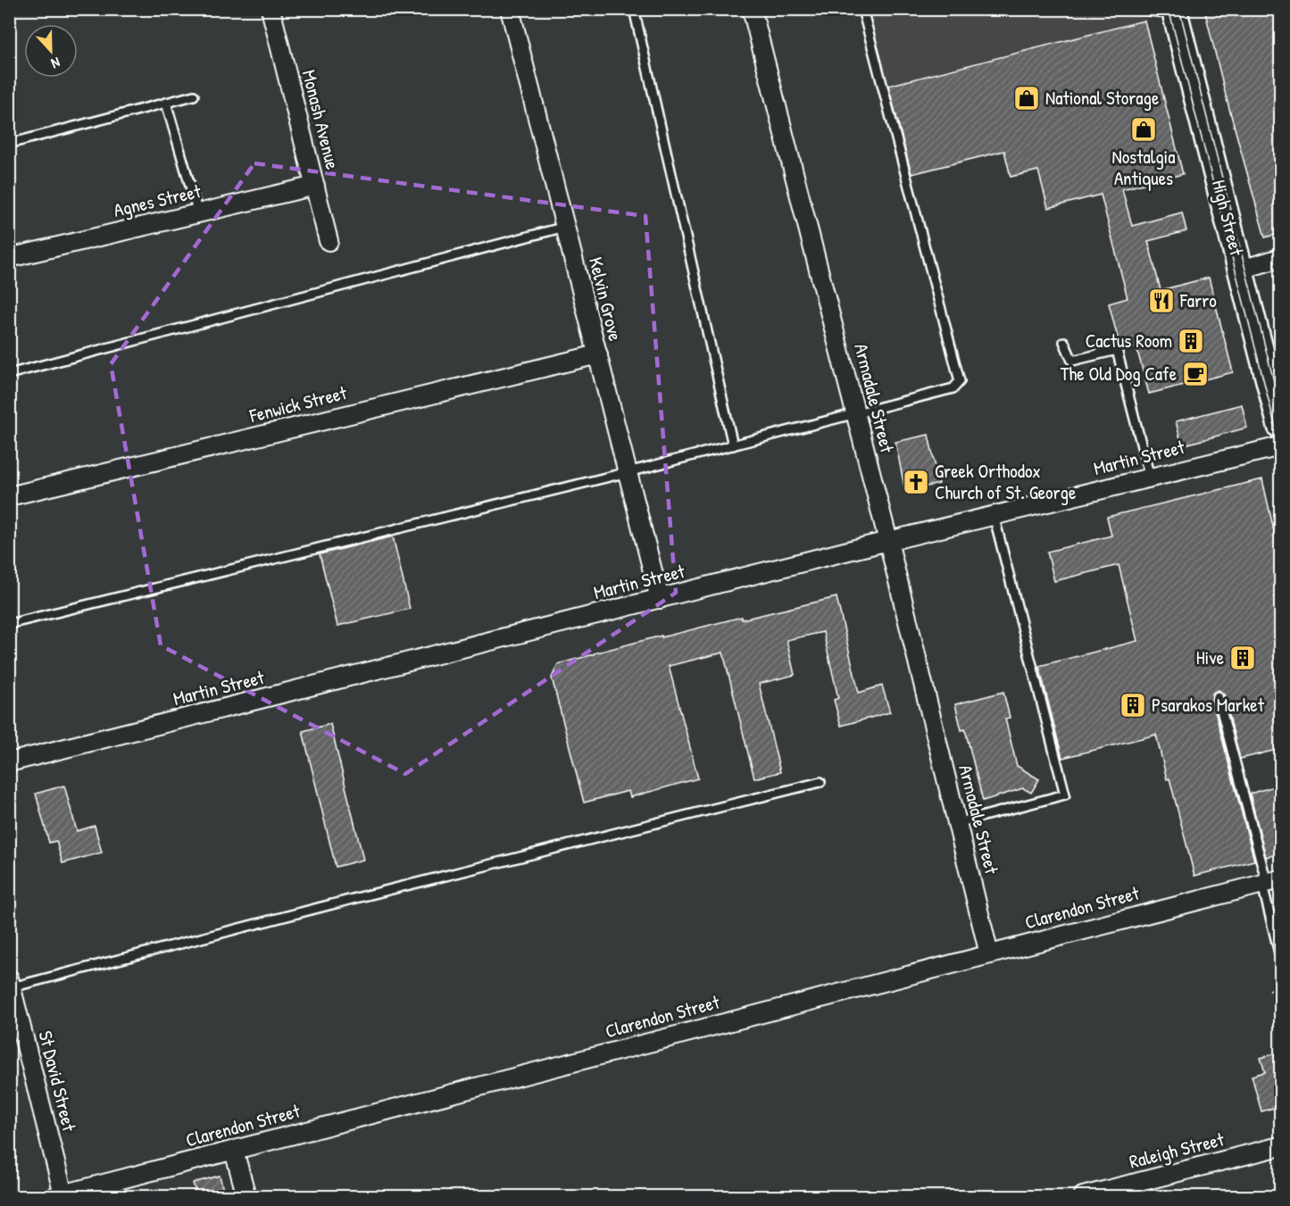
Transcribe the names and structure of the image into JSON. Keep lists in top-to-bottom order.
{
  "streets": {
    "main road": ["High Street"],
    "street": [
      "Monash Avenue",
      "Agnes Street",
      "Kelvin Grove",
      "Armadale Street",
      "Fenwick Street",
      "Martin Street",
      "Clarendon Street",
      "St David Street",
      "Raleigh Street"
    ]
  },
  "crossings": [
    ["Monash Avenue", "Agnes Street"],
    ["Kelvin Grove", "Fenwick Street"],
    ["Kelvin Grove", "Martin Street"],
    ["Armadale Street", "Martin Street"],
    ["Armadale Street", "Clarendon Street"],
    ["Clarendon Street", "St David Street"]
  ],
  "places": {
    "shop": ["National Storage", "Nostalgia Antiques"],
    "restaurant": ["Farro"],
    "building": ["Cactus Room", "Hive", "Psarakos Market"],
    "cafe": ["The Old Dog Cafe"],
    "church": ["Greek Orthodox Church of St. George"]
  },
  "north": "bottom"
}
